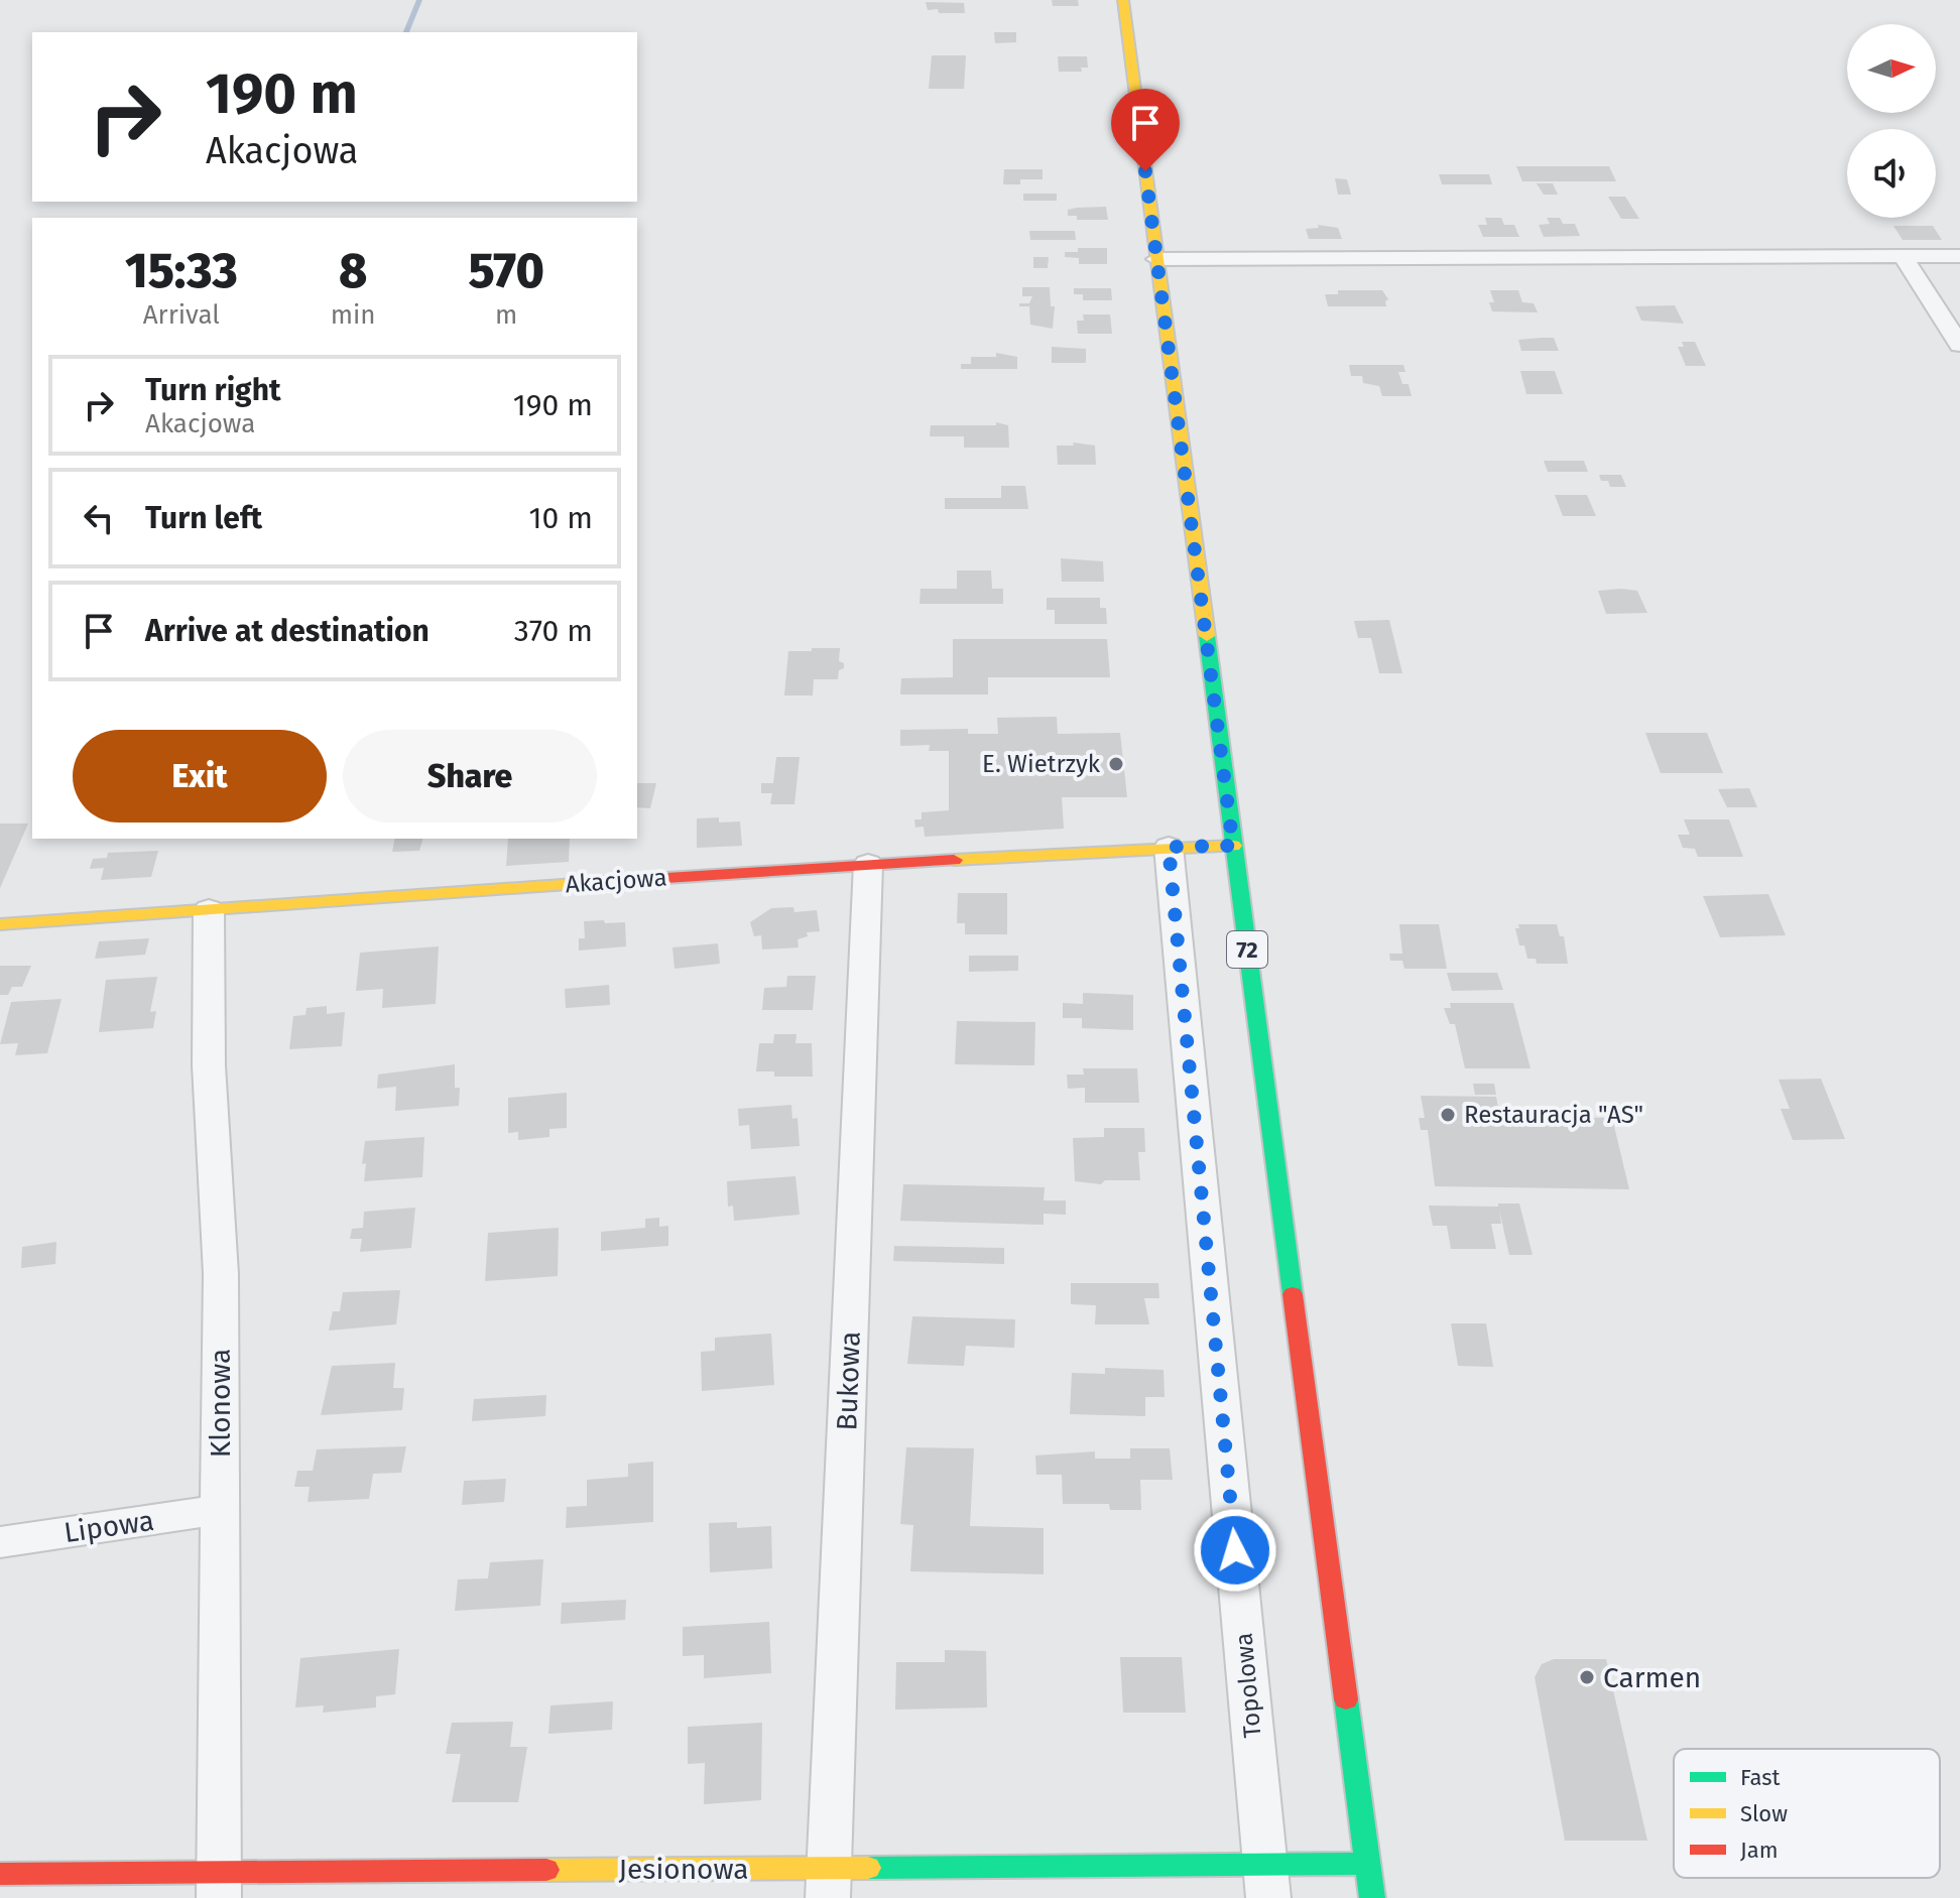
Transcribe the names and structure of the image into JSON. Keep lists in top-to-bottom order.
{
  "streets": {
    "main road": ["Akacjowa", "72", "Jesionowa"],
    "street": [
      "Bukowa",
      "Klonowa",
      "Lipowa",
      "Topolowa"
    ]
  },
  "crossings": [
    ["Akacjowa", "72"],
    ["Akacjowa", "Bukowa"],
    ["Akacjowa", "Klonowa"],
    ["Akacjowa", "Topolowa"],
    ["72", "Jesionowa"],
    ["Bukowa", "Jesionowa"],
    ["Klonowa", "Lipowa"],
    ["Klonowa", "Jesionowa"],
    ["Topolowa", "Jesionowa"]
  ],
  "places": ["E. Wietrzyk", "Restauracja \"AS\"", "Carmen"],
  "legend": ["Fast", "Slow", "Jam"],
  "north": "right",
  "page": {
    "turn": ["190 m", "Akacjowa"],
    "eta": [
      "15:33",
      "Arrival",
      "8",
      "min",
      "570",
      "m"
    ],
    "list": [
      {
        "name": "Turn right",
        "note": "Akacjowa",
        "value": "190 m"
      },
      {
        "name": "Turn left",
        "value": "10 m"
      },
      {
        "name": "Arrive at destination",
        "value": "370 m"
      }
    ],
    "buttons": ["Exit", "Share"]
  }
}
